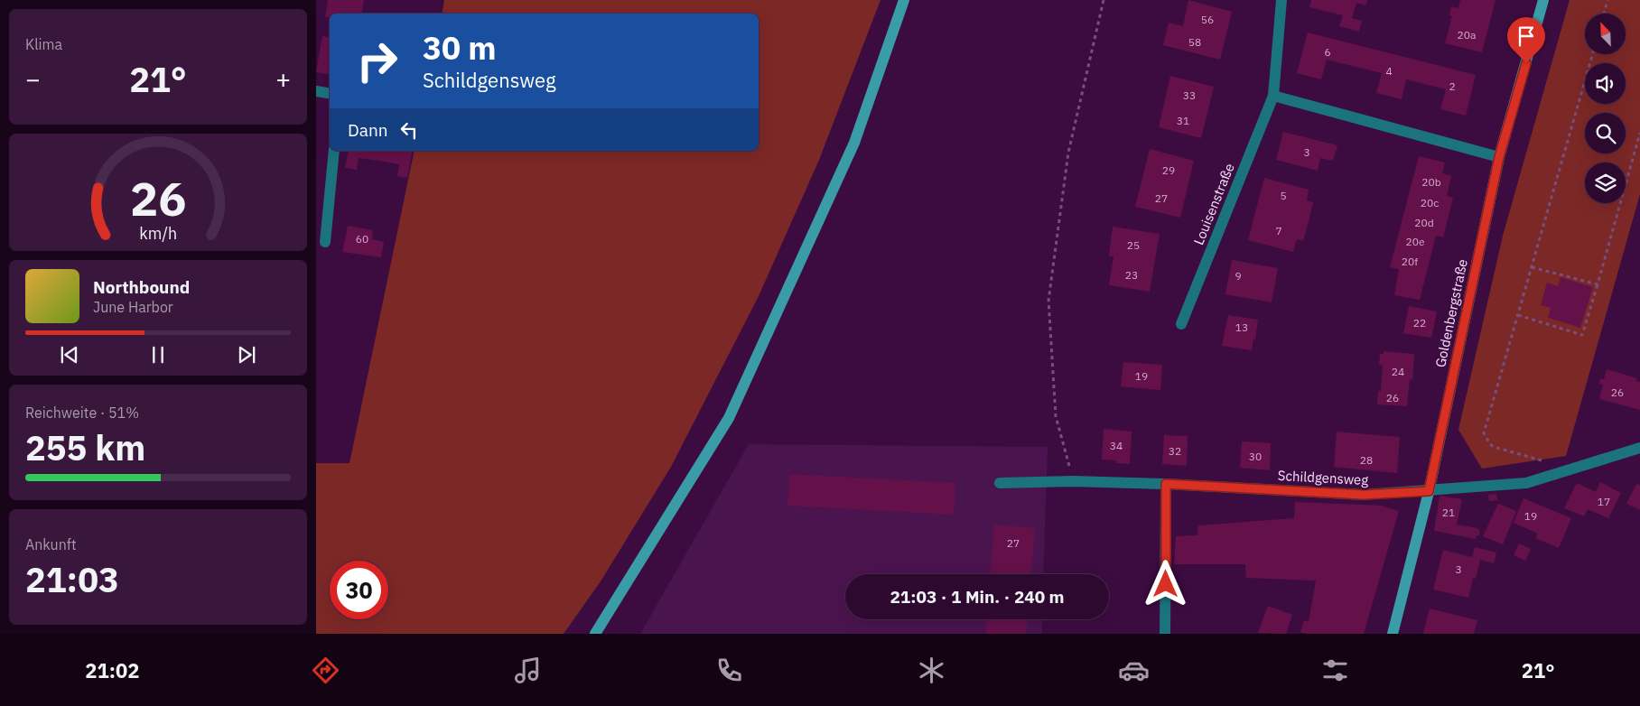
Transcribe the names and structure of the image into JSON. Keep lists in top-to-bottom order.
{
  "streets": {
    "main road": ["Goldenbergstraße"],
    "street": ["Louisenstraße", "Schildgensweg"]
  },
  "crossings": [
    ["Goldenbergstraße", "Schildgensweg"]
  ],
  "house_numbers": [
    "56",
    "20a",
    "58",
    "6",
    "4",
    "2",
    "33",
    "31",
    "3",
    "29",
    "20b",
    "5",
    "27",
    "20c",
    "20d",
    "7",
    "60",
    "20e",
    "25",
    "20f",
    "23",
    "9",
    "22",
    "13",
    "24",
    "19",
    "26",
    "26",
    "34",
    "32",
    "30",
    "28",
    "17",
    "21",
    "19",
    "27",
    "3"
  ],
  "north": "top left",
  "page": {
    "tile": [
      "Klima",
      ["Reichweite · 51%", "255 km"],
      ["Ankunft", "21:03"]
    ],
    "turn": ["30 m", "Schildgensweg"],
    "heat": ["−", "21°", "+"],
    "then": "Dann",
    "song": ["Northbound", "June Harbor"],
    "limit": "30",
    "trip": "21:03 · 1 Min. · 240 m",
    "tabs": ["21:02", "21°"],
    "gauge": ["26", "km/h"]
  }
}
